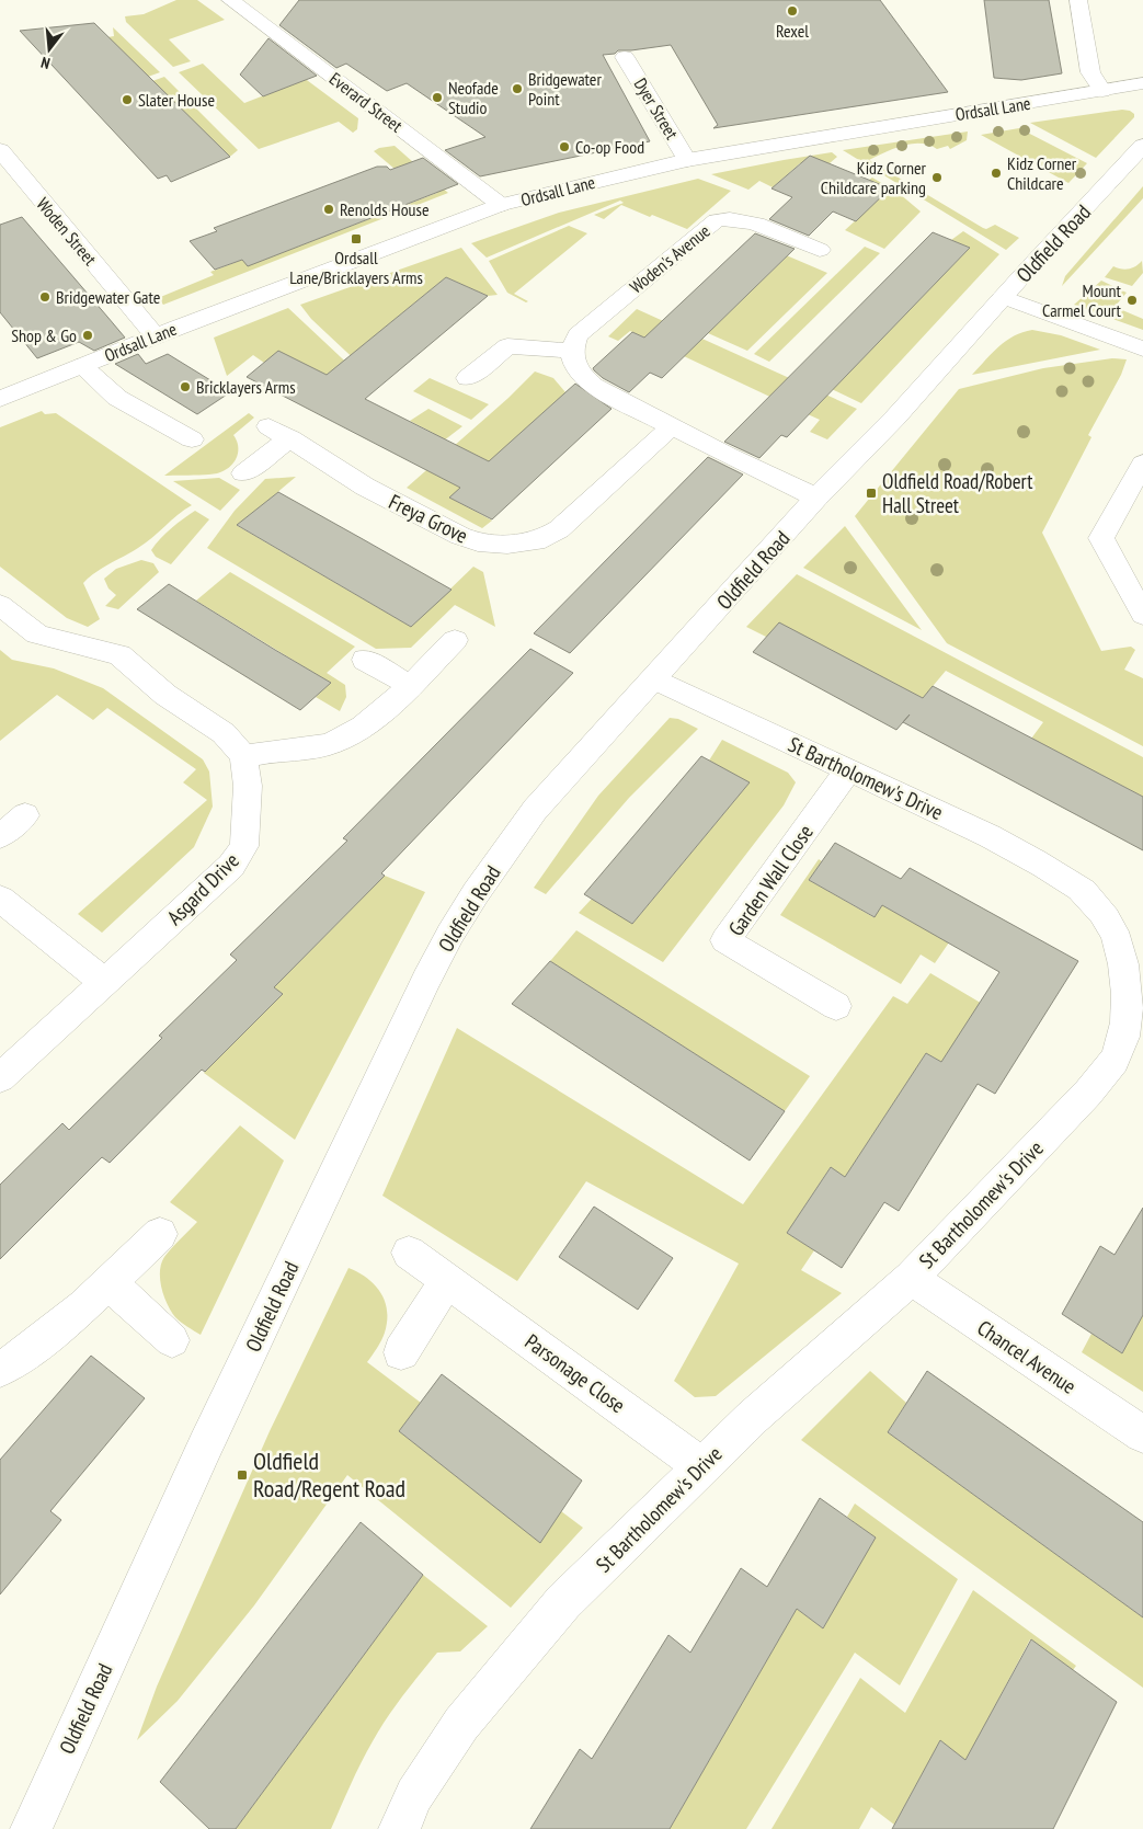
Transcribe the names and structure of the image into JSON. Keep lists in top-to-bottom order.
{
  "streets": {
    "street": [
      "Everard Street",
      "Dyer Street",
      "Ordsall Lane",
      "Woden Street",
      "Oldfield Road",
      "Woden's Avenue",
      "Freya Grove",
      "St Bartholomew's Drive",
      "Garden Wall Close",
      "Asgard Drive",
      "Chancel Avenue",
      "Parsonage Close"
    ]
  },
  "crossings": [
    ["Everard Street", "Ordsall Lane"],
    ["Dyer Street", "Ordsall Lane"],
    ["Ordsall Lane", "Woden Street"],
    ["Oldfield Road", "St Bartholomew's Drive"],
    ["St Bartholomew's Drive", "Garden Wall Close"],
    ["St Bartholomew's Drive", "Chancel Avenue"],
    ["St Bartholomew's Drive", "Parsonage Close"]
  ],
  "places": {
    "other": [
      "Rexel",
      "Bridgewater Point",
      "Neofade Studio",
      "Slater House",
      "Co-op Food",
      "Kidz Corner Childcare",
      "Kidz Corner Childcare parking",
      "Renolds House",
      "Bridgewater Gate",
      "Mount Carmel Court",
      "Shop & Go",
      "Bricklayers Arms"
    ],
    "transit": ["Ordsall Lane/Bricklayers Arms", "Oldfield Road/Robert Hall Street", "Oldfield Road/Regent Road"]
  },
  "north": "bottom"
}
